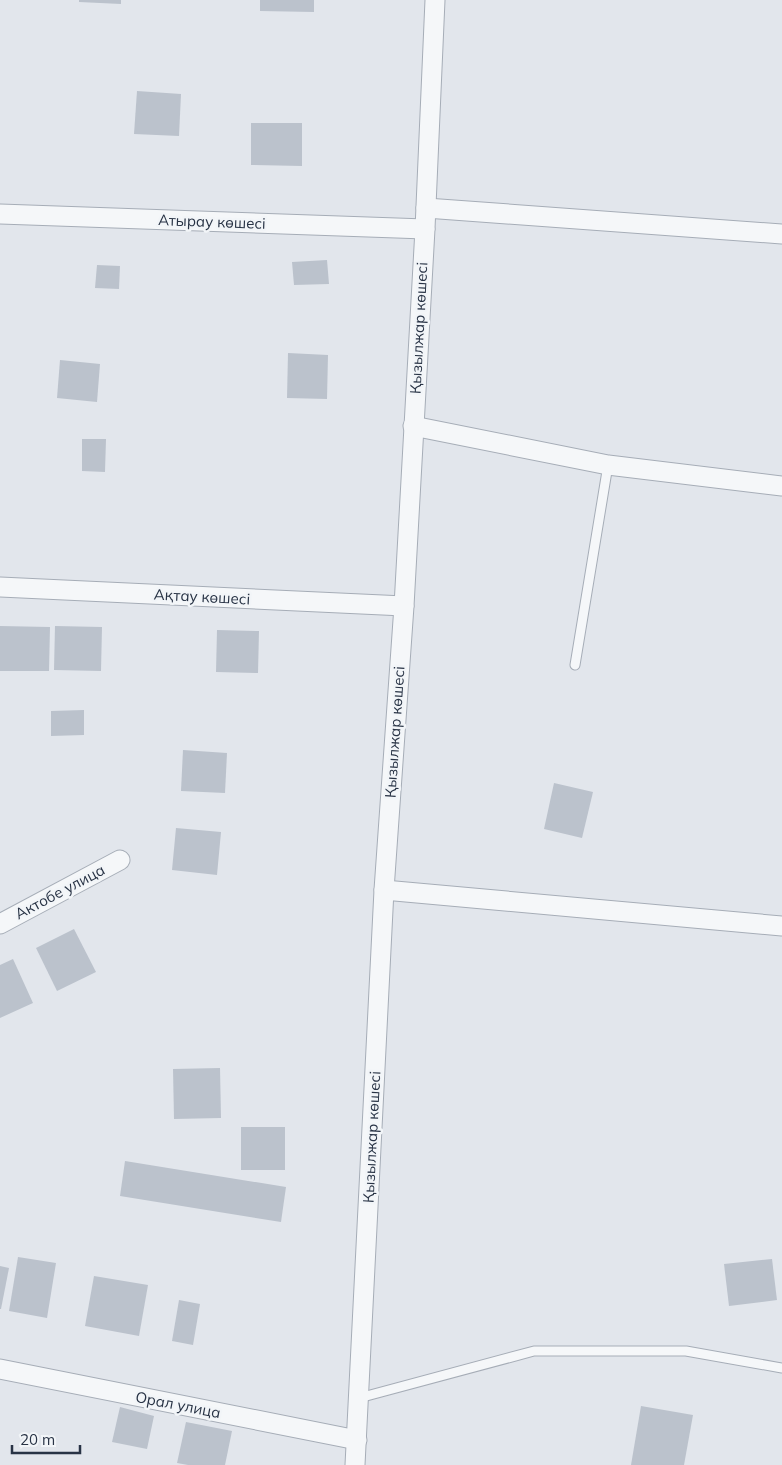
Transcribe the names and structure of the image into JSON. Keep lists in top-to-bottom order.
{
  "streets": {
    "street": [
      "Атырау көшесі",
      "Қызылжар көшесі",
      "Ақтау көшесі",
      "Актобе улица",
      "Орал улица"
    ]
  },
  "crossings": [
    ["Атырау көшесі", "Қызылжар көшесі"],
    ["Қызылжар көшесі", "Ақтау көшесі"],
    ["Қызылжар көшесі", "Орал улица"]
  ],
  "scale_bar": "20 m"
}
